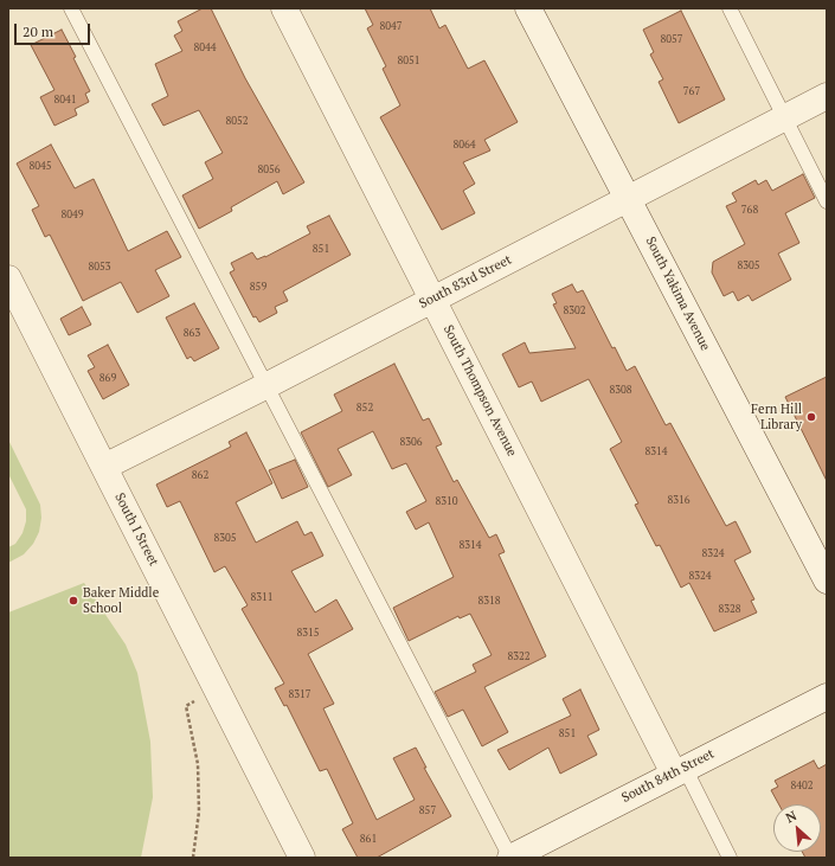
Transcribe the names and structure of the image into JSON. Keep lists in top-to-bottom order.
{
  "streets": {
    "street": [
      "South 83rd Street",
      "South Yakima Avenue",
      "South Thompson Avenue",
      "South I Street",
      "South 84th Street"
    ]
  },
  "crossings": [
    ["South 83rd Street", "South Yakima Avenue"],
    ["South 83rd Street", "South Thompson Avenue"],
    ["South 83rd Street", "South I Street"],
    ["South Thompson Avenue", "South 84th Street"]
  ],
  "places": ["Fern Hill Library", "Baker Middle School"],
  "house_numbers": [
    "8047",
    "8057",
    "8044",
    "8051",
    "767",
    "8041",
    "8052",
    "8064",
    "8045",
    "8056",
    "768",
    "8049",
    "851",
    "8305",
    "8053",
    "859",
    "8302",
    "863",
    "869",
    "8308",
    "852",
    "8306",
    "8314",
    "862",
    "8316",
    "8310",
    "8305",
    "8314",
    "8324",
    "8324",
    "8311",
    "8318",
    "8328",
    "8315",
    "8322",
    "8317",
    "851",
    "8402",
    "857",
    "861"
  ],
  "scale_bar": "20 m",
  "north": "top left"
}
